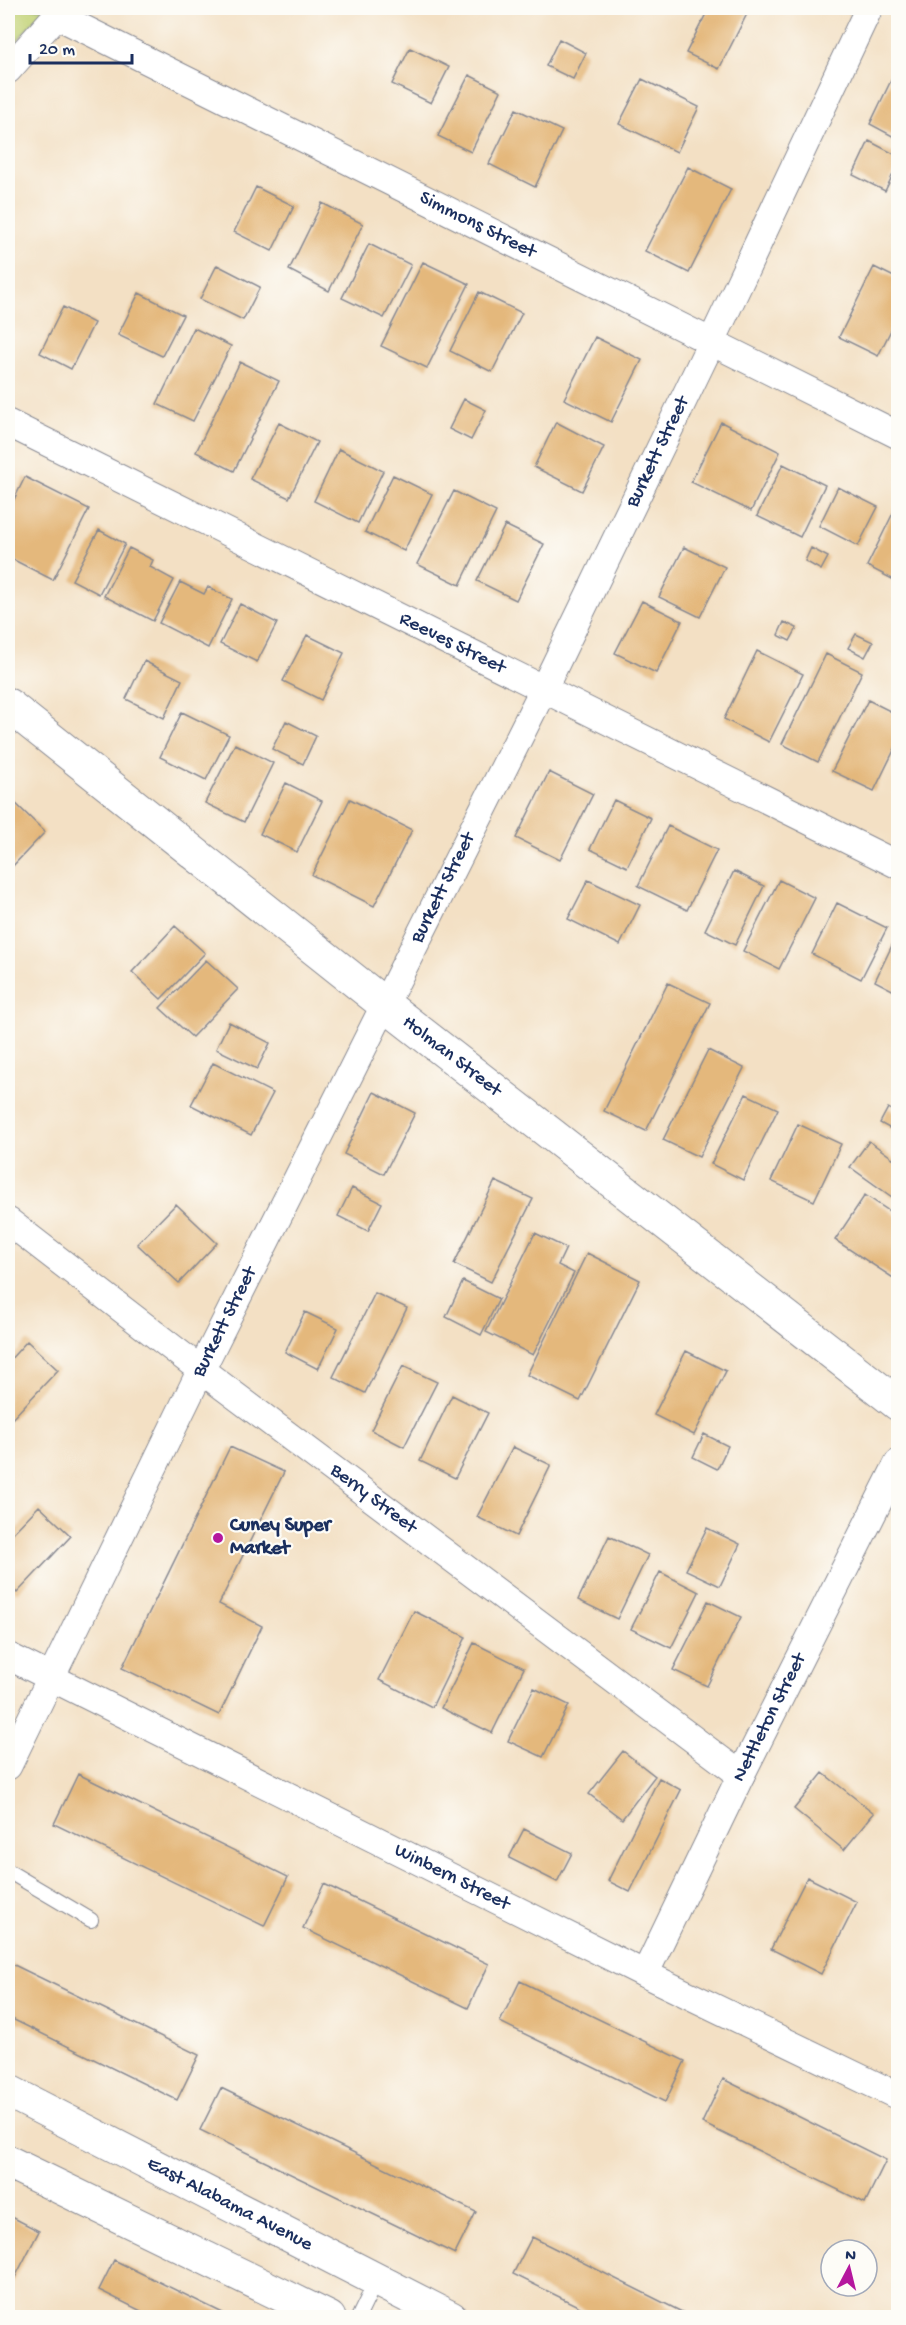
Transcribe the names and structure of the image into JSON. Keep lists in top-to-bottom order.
{
  "streets": {
    "street": [
      "Simmons Street",
      "Burkett Street",
      "Reeves Street",
      "Holman Street",
      "Berry Street",
      "Nettleton Street",
      "Winbern Street",
      "East Alabama Avenue"
    ]
  },
  "crossings": [
    ["Simmons Street", "Burkett Street"],
    ["Burkett Street", "Reeves Street"],
    ["Burkett Street", "Holman Street"],
    ["Burkett Street", "Berry Street"],
    ["Burkett Street", "Winbern Street"],
    ["Berry Street", "Nettleton Street"],
    ["Nettleton Street", "Winbern Street"]
  ],
  "places": ["Cuney Super Market"],
  "scale_bar": "20 m",
  "north": "top"
}
